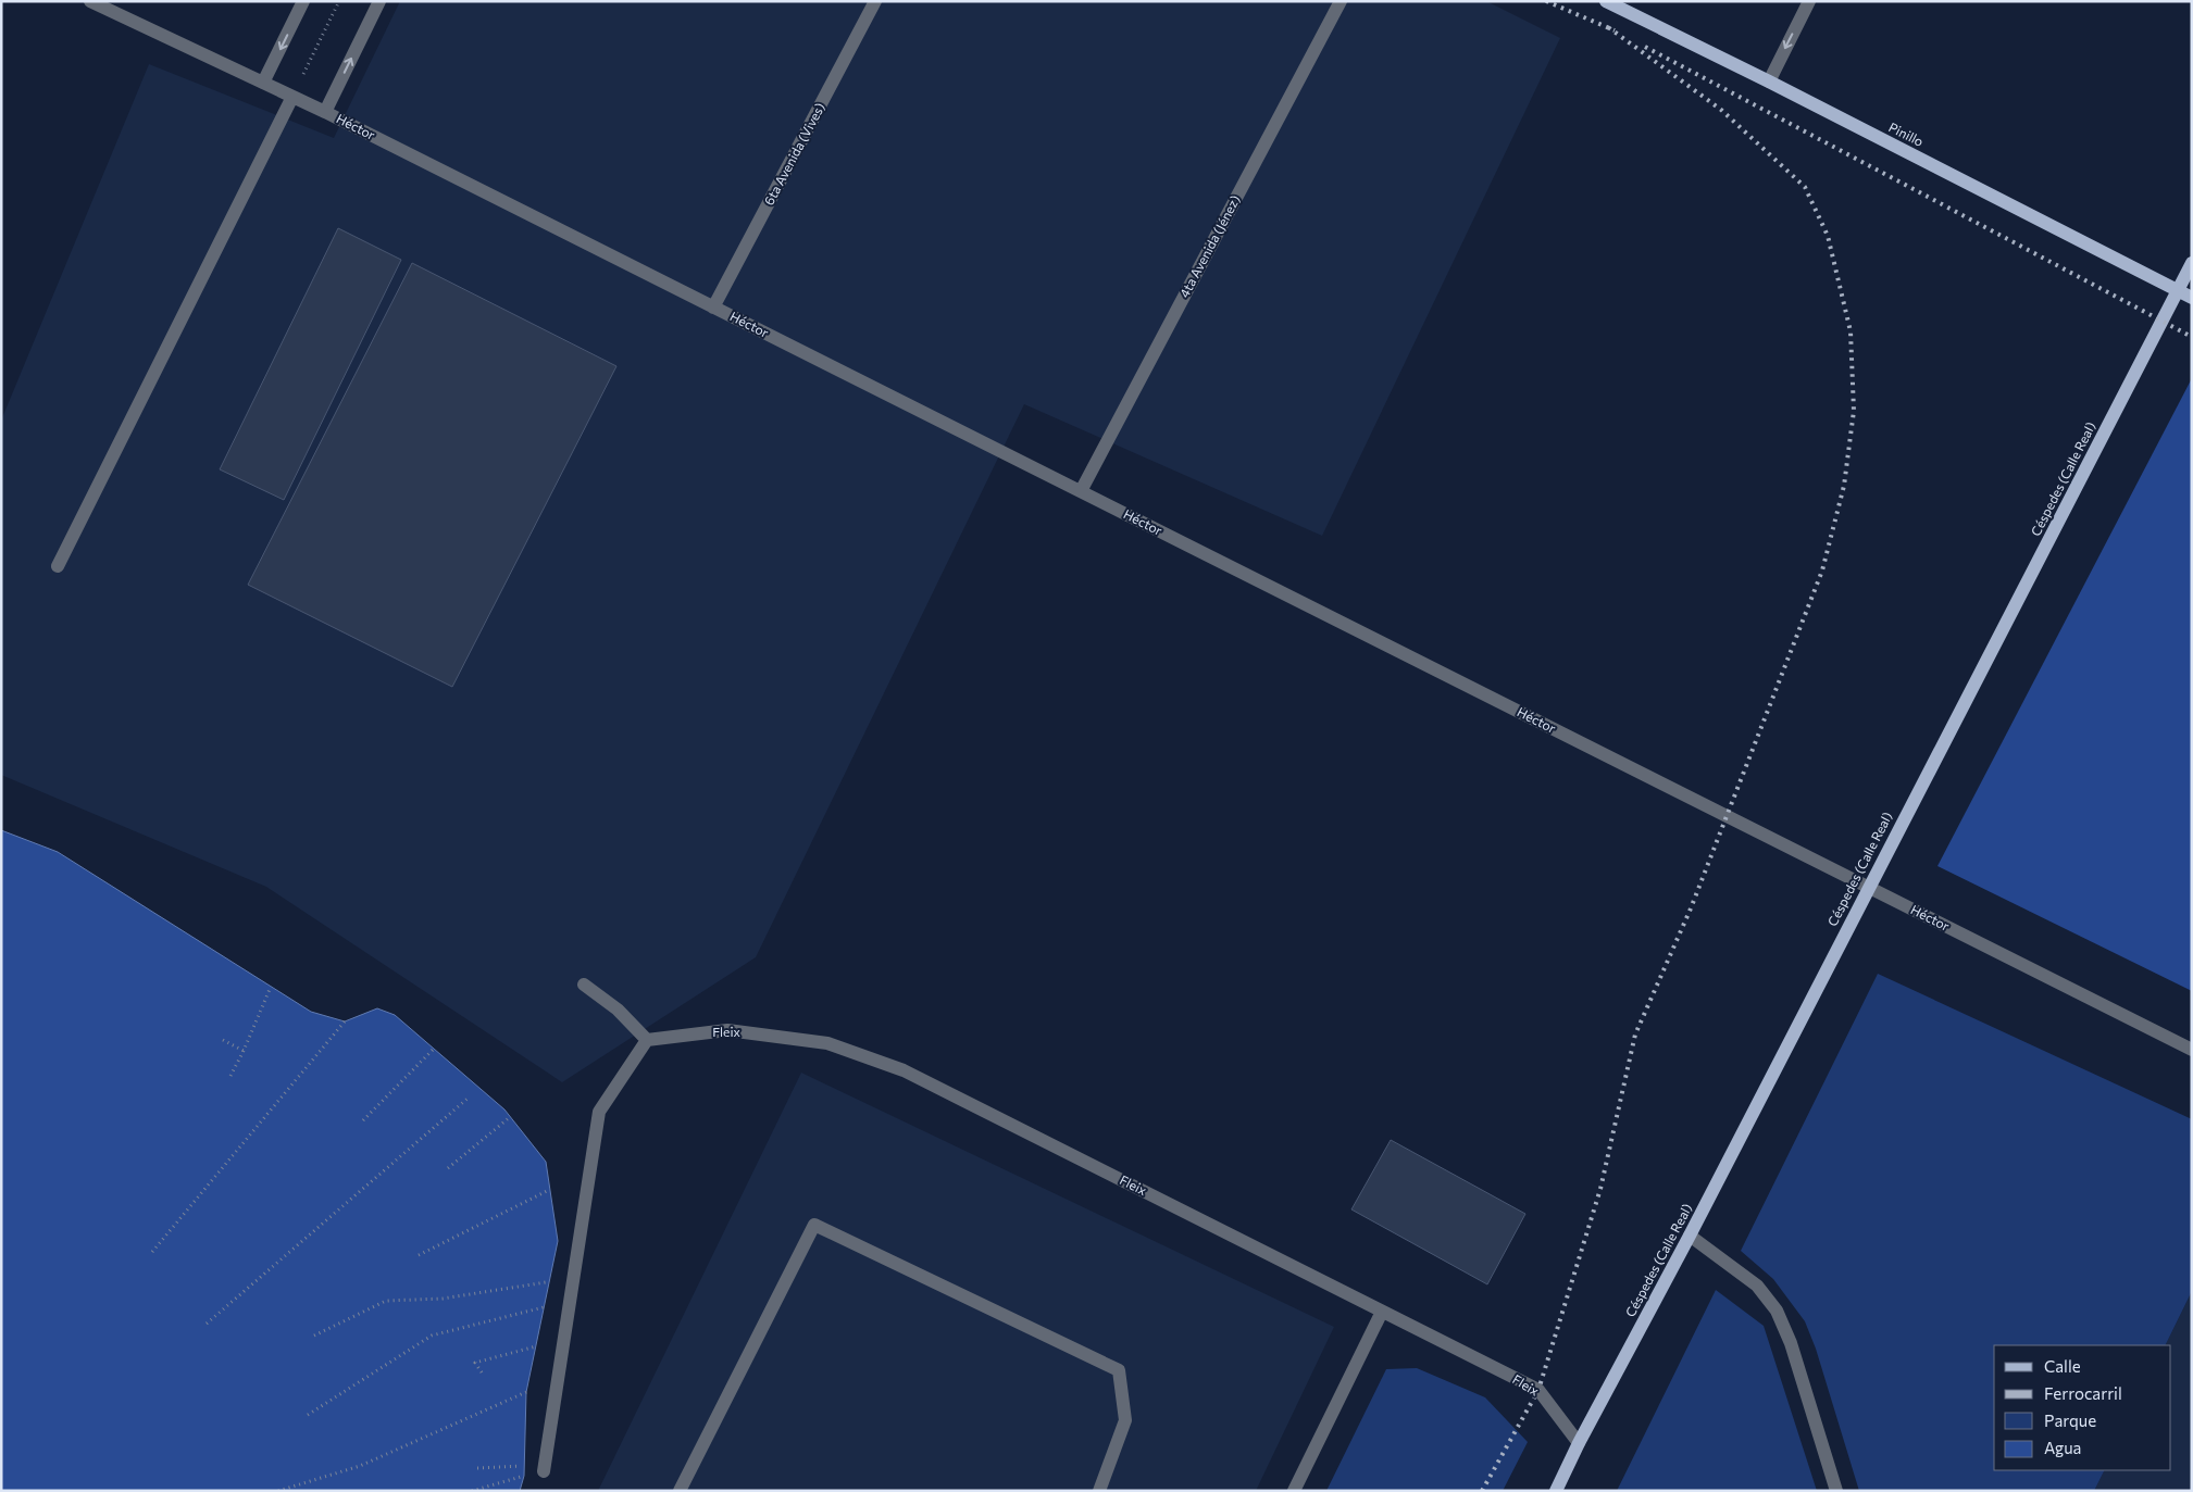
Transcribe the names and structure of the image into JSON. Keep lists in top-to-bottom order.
{
  "streets": {
    "main road": ["Pinillo", "Céspedes (Calle Real)"],
    "street": [
      "Héctor",
      "6ta Avenida (Vives)",
      "4ta Avenida (Jénez)",
      "Fleix"
    ]
  },
  "crossings": [
    ["Héctor", "6ta Avenida (Vives)"],
    ["Héctor", "4ta Avenida (Jénez)"],
    ["Héctor", "Céspedes (Calle Real)"],
    ["Pinillo", "Céspedes (Calle Real)"],
    ["Céspedes (Calle Real)", "Fleix"]
  ],
  "legend": [
    "Calle",
    "Ferrocarril",
    "Parque",
    "Agua"
  ]
}
